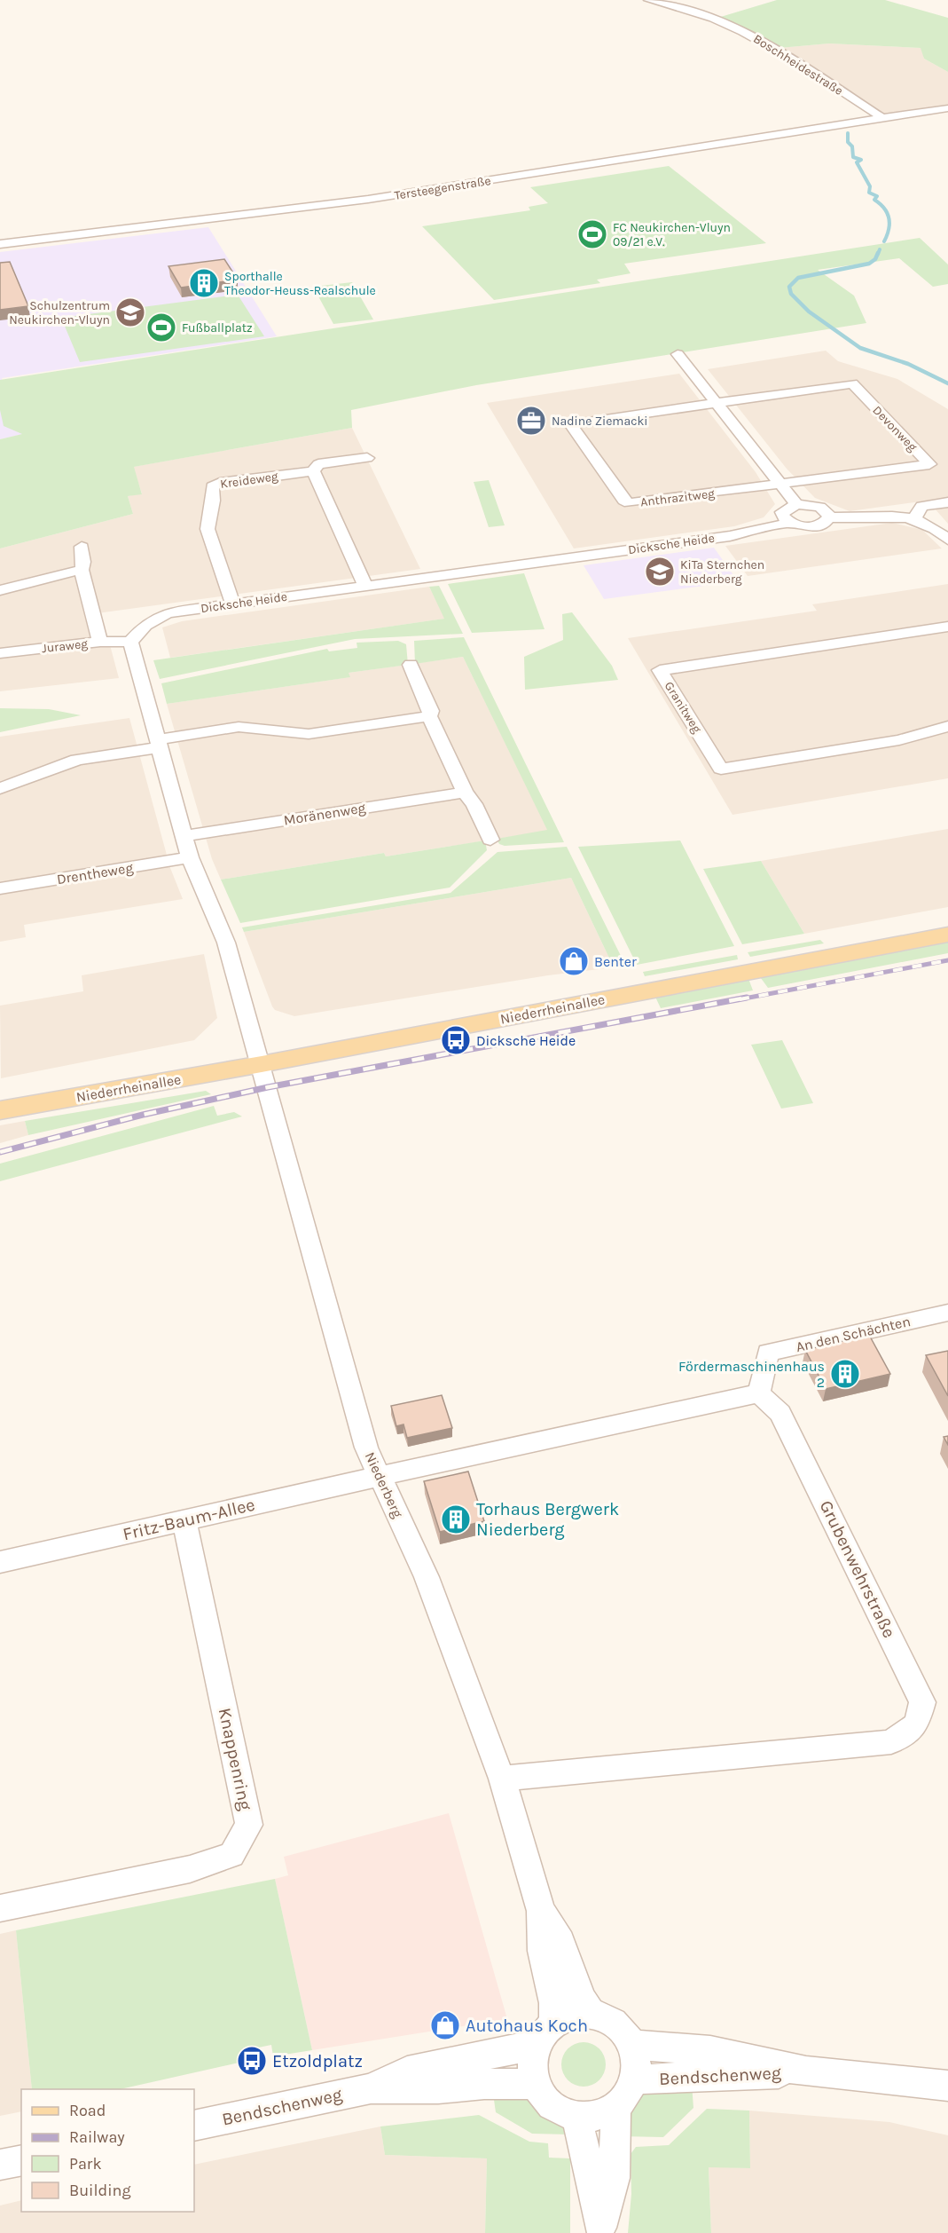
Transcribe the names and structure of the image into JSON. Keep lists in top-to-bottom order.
{
  "streets": {
    "main road": ["Niederrheinallee"],
    "street": [
      "Boschheidestraße",
      "Tersteegenstraße",
      "Devonweg",
      "Kreideweg",
      "Anthrazitweg",
      "Dicksche Heide",
      "Juraweg",
      "Granitweg",
      "Moränenweg",
      "Drentheweg",
      "An den Schächten",
      "Niederberg",
      "Fritz-Baum-Allee",
      "Grubenwehrstraße",
      "Knappenring",
      "Bendschenweg"
    ]
  },
  "crossings": [
    ["Boschheidestraße", "Tersteegenstraße"],
    ["Devonweg", "Anthrazitweg"],
    ["Kreideweg", "Dicksche Heide"],
    ["Dicksche Heide", "Juraweg"],
    ["Niederrheinallee", "Niederberg"],
    ["An den Schächten", "Grubenwehrstraße"],
    ["Niederberg", "Fritz-Baum-Allee"],
    ["Niederberg", "Grubenwehrstraße"],
    ["Niederberg", "Bendschenweg"],
    ["Fritz-Baum-Allee", "Knappenring"]
  ],
  "places": {
    "sports": ["FC Neukirchen-Vluyn 09/21 e.V.", "Fußballplatz"],
    "building": ["Sporthalle Theodor-Heuss-Realschule", "Fördermaschinenhaus 2", "Torhaus Bergwerk Niederberg"],
    "school or university": ["Schulzentrum Neukirchen-Vluyn", "KiTa Sternchen Niederberg"],
    "office": ["Nadine Ziemacki"],
    "shop": ["Benter", "Autohaus Koch"],
    "bus stop": ["Dicksche Heide", "Etzoldplatz"]
  },
  "legend": [
    "Road",
    "Railway",
    "Park",
    "Building"
  ]
}
